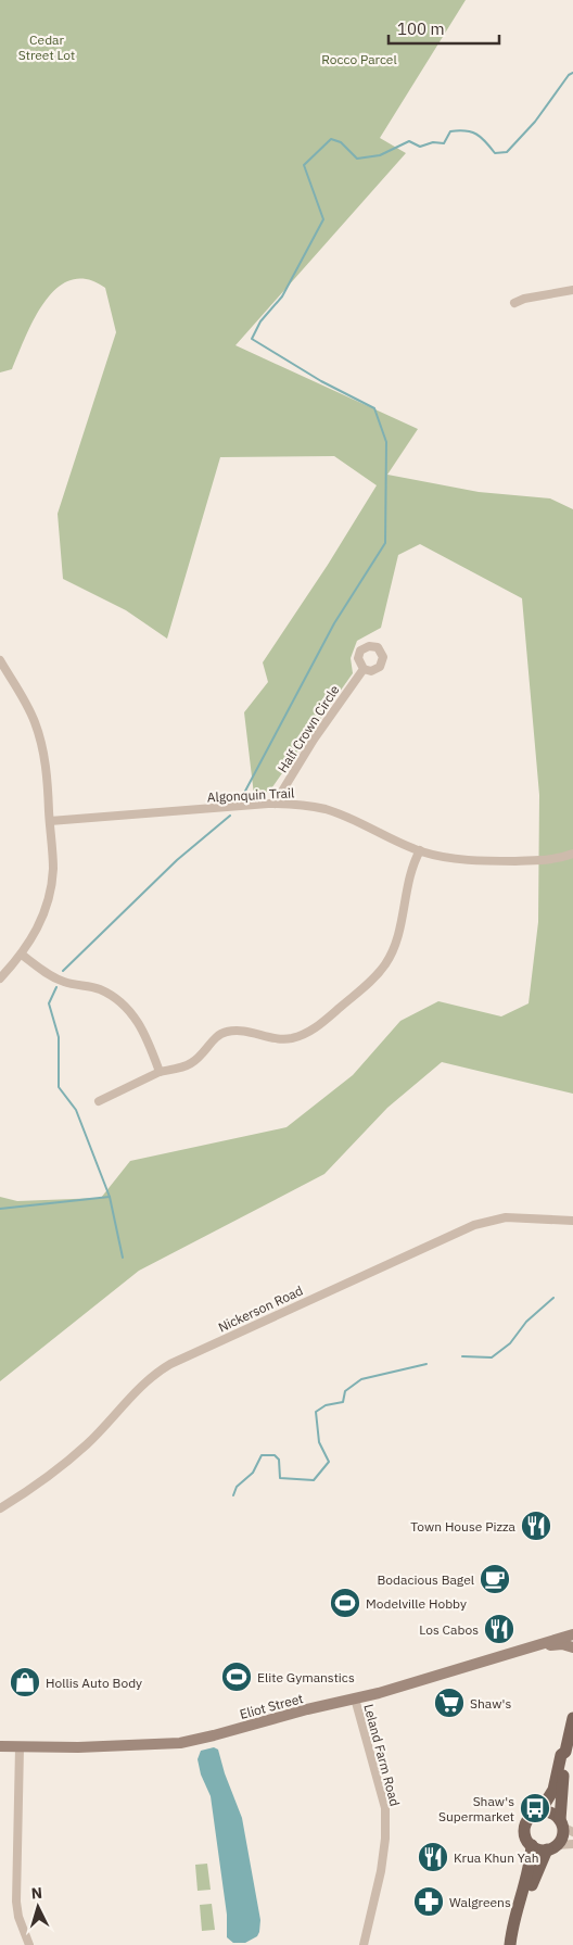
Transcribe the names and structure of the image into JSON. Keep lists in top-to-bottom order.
{
  "streets": {
    "main road": ["Eliot Street"],
    "street": [
      "Half Crown Circle",
      "Algonquin Trail",
      "Nickerson Road",
      "Leland Farm Road"
    ]
  },
  "crossings": [
    ["Half Crown Circle", "Algonquin Trail"],
    ["Eliot Street", "Leland Farm Road"]
  ],
  "parks": ["Cedar Street Lot", "Rocco Parcel"],
  "places": {
    "restaurant": ["Town House Pizza", "Los Cabos", "Krua Khun Yah"],
    "cafe": ["Bodacious Bagel"],
    "sports": ["Modelville Hobby", "Elite Gymanstics"],
    "shop": ["Hollis Auto Body"],
    "supermarket": ["Shaw's"],
    "bus stop": ["Shaw's Supermarket"],
    "pharmacy": ["Walgreens"]
  },
  "scale_bar": "100 m",
  "north": "top"
}
